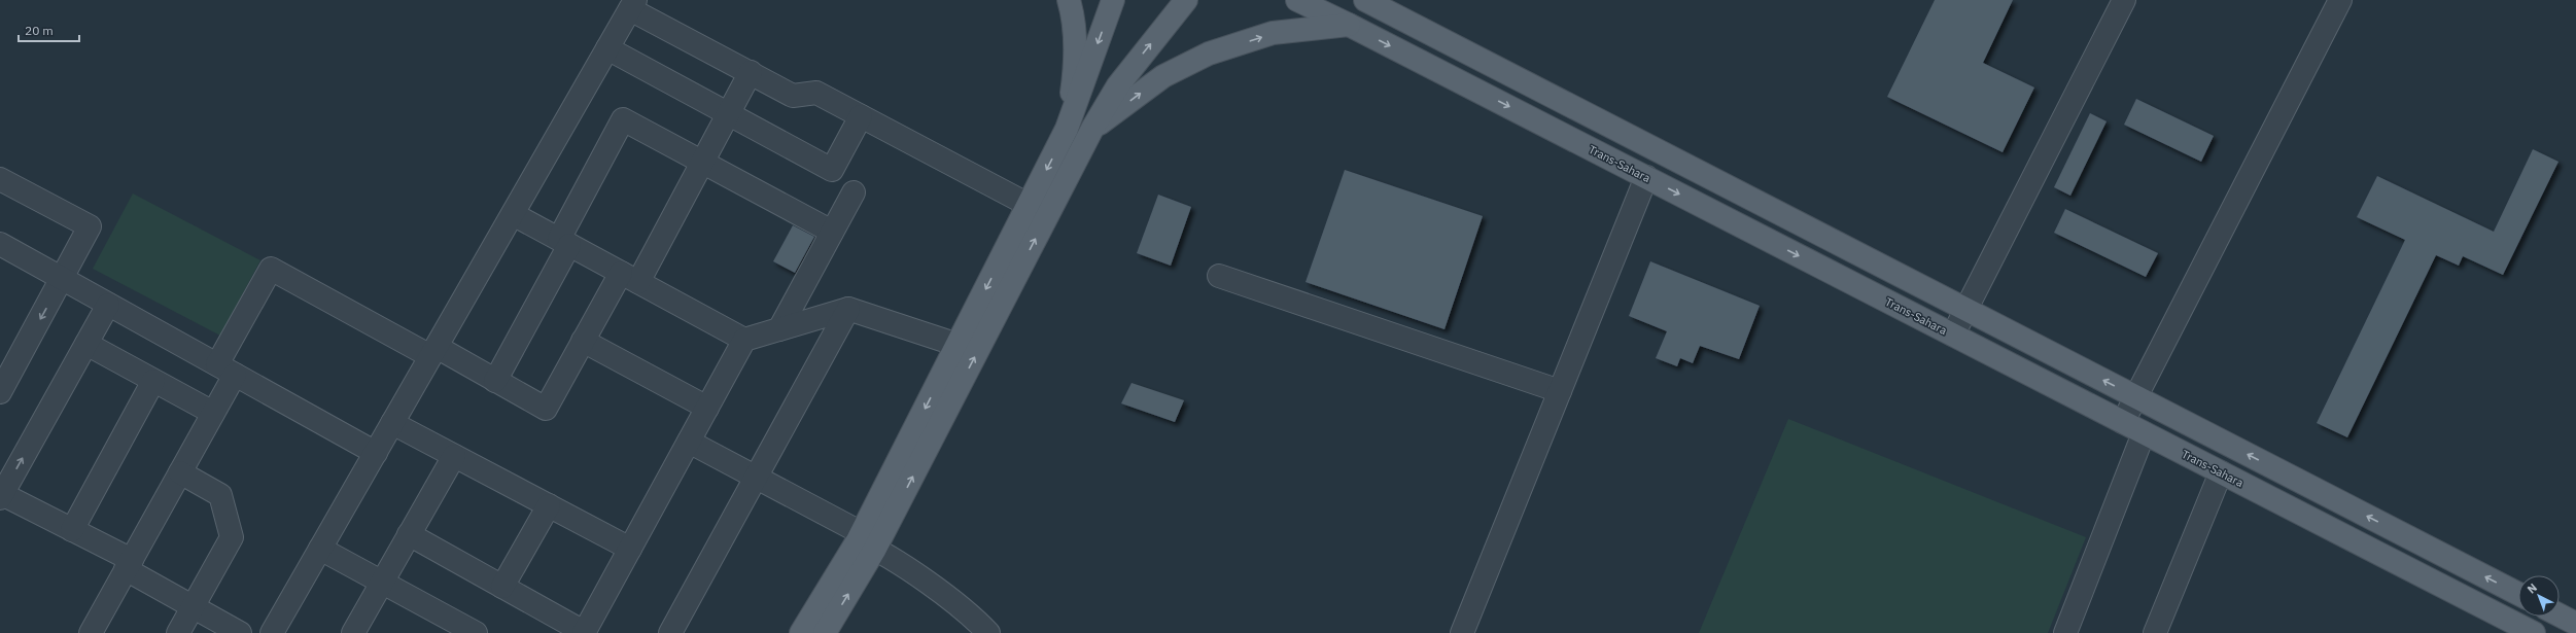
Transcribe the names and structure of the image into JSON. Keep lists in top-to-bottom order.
{
  "streets": {
    "main road": ["Trans-Sahara"]
  },
  "scale_bar": "20 m",
  "north": "top left"
}
